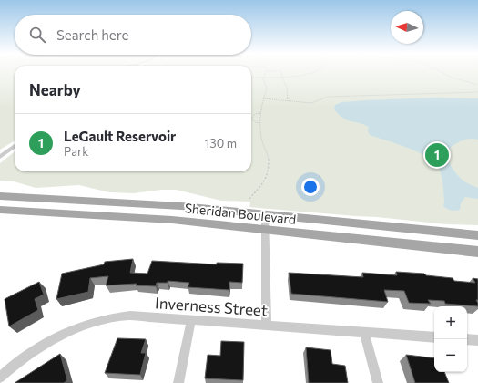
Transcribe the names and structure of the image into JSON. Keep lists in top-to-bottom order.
{
  "streets": {
    "main road": ["Sheridan Boulevard"],
    "street": ["Inverness Street"]
  },
  "north": "left",
  "page": {
    "search": "Search here",
    "heading": "Nearby",
    "list": [
      {
        "mark": "1",
        "name": "LeGault Reservoir",
        "note": "Park",
        "value": "130 m"
      }
    ],
    "pins": "1",
    "map_buttons": ["+", "−"]
  }
}
